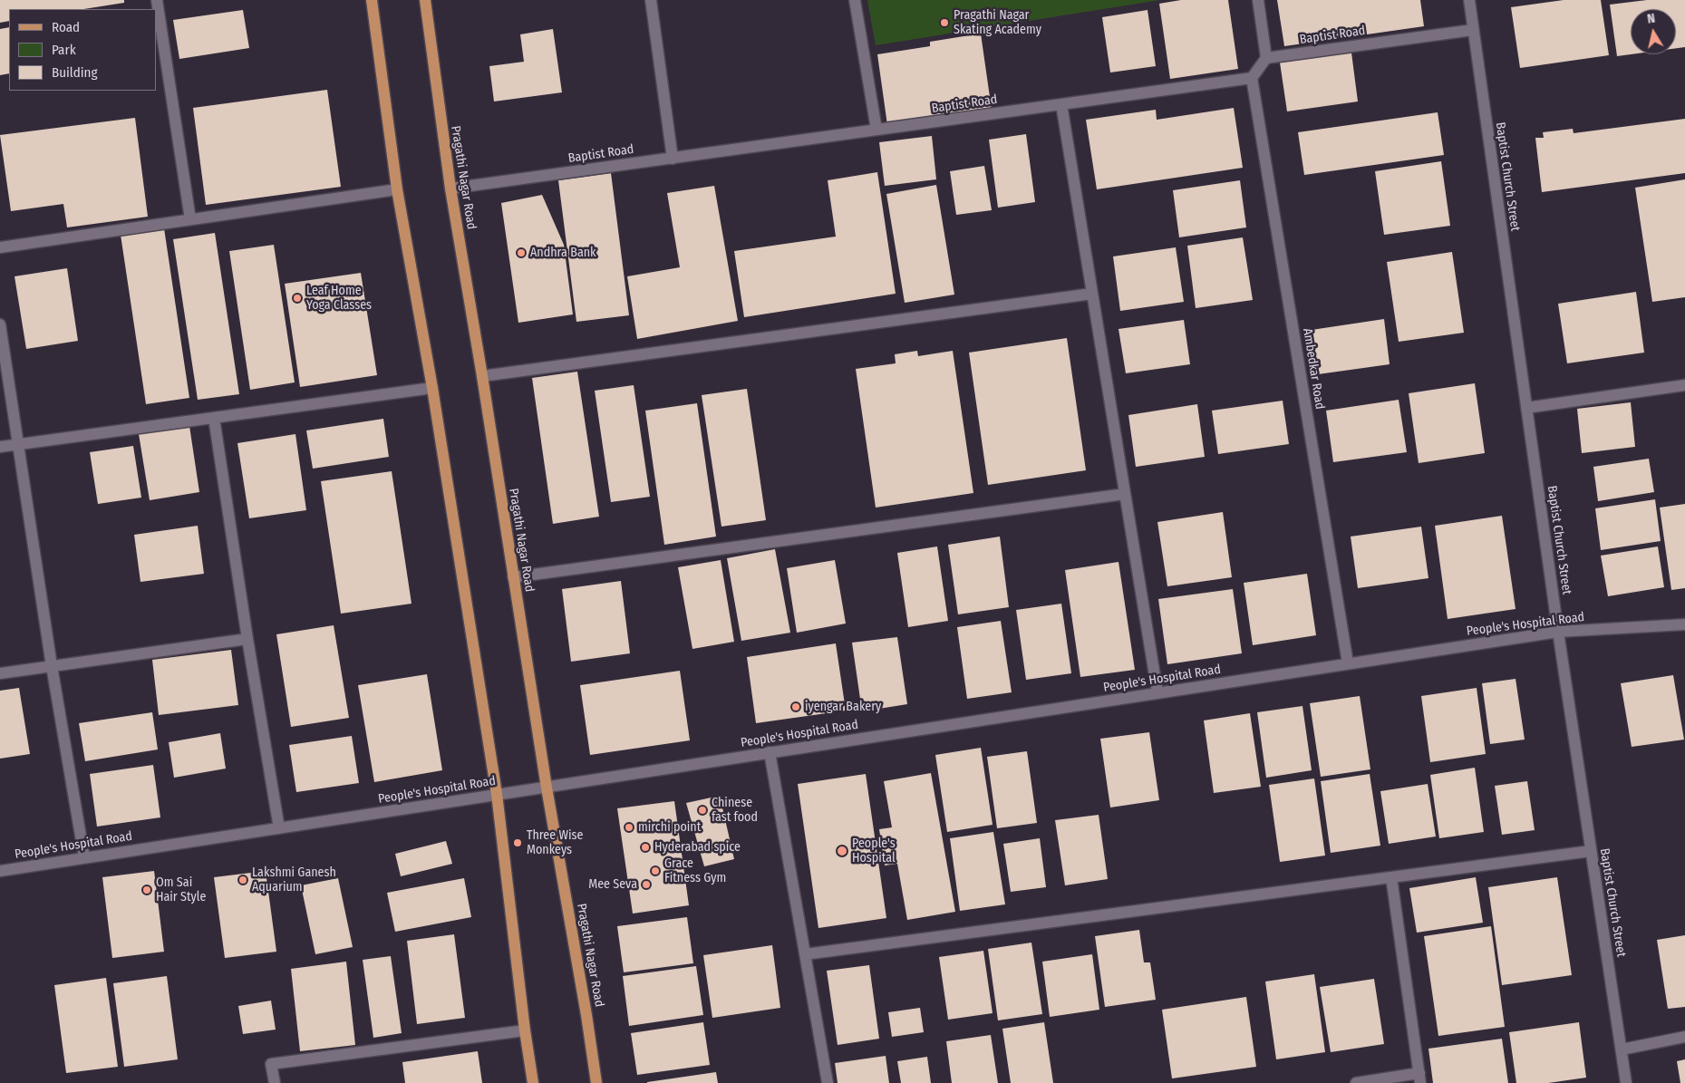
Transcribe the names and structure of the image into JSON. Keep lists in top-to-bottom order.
{
  "streets": {
    "main road": ["Pragathi Nagar Road"],
    "street": [
      "Baptist Road",
      "Baptist Church Street",
      "Ambedkar Road",
      "People's Hospital Road"
    ]
  },
  "crossings": [
    ["Baptist Road", "Baptist Church Street"],
    ["Baptist Road", "Pragathi Nagar Road"],
    ["Baptist Road", "Ambedkar Road"],
    ["Baptist Church Street", "People's Hospital Road"],
    ["Pragathi Nagar Road", "People's Hospital Road"],
    ["Ambedkar Road", "People's Hospital Road"]
  ],
  "places": [
    "Pragathi Nagar Skating Academy",
    "Andhra Bank",
    "Leaf Home Yoga Classes",
    "iyengar Bakery",
    "Chinese fast food",
    "mirchi point",
    "Three Wise Monkeys",
    "Hyderabad spice",
    "People's Hospital",
    "Grace Fitness Gym",
    "Lakshmi Ganesh Aquarium",
    "Mee Seva",
    "Om Sai Hair Style"
  ],
  "legend": ["Road", "Park", "Building"],
  "north": "top"
}
